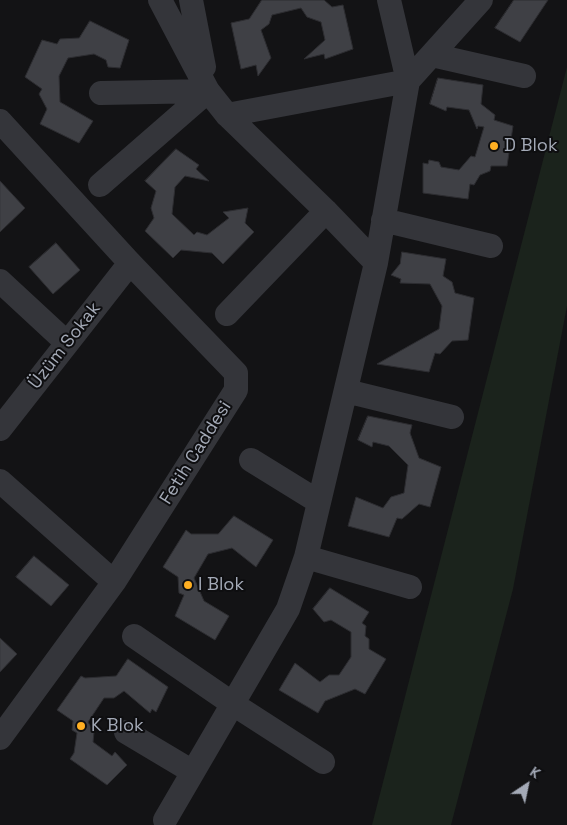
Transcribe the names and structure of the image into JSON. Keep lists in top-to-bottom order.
{
  "streets": {
    "street": ["Üzüm Sokak", "Fetih Caddesi"]
  },
  "crossings": [
    ["Üzüm Sokak", "Fetih Caddesi"]
  ],
  "places": ["D Blok", "I Blok", "K Blok"],
  "north": "top right"
}
